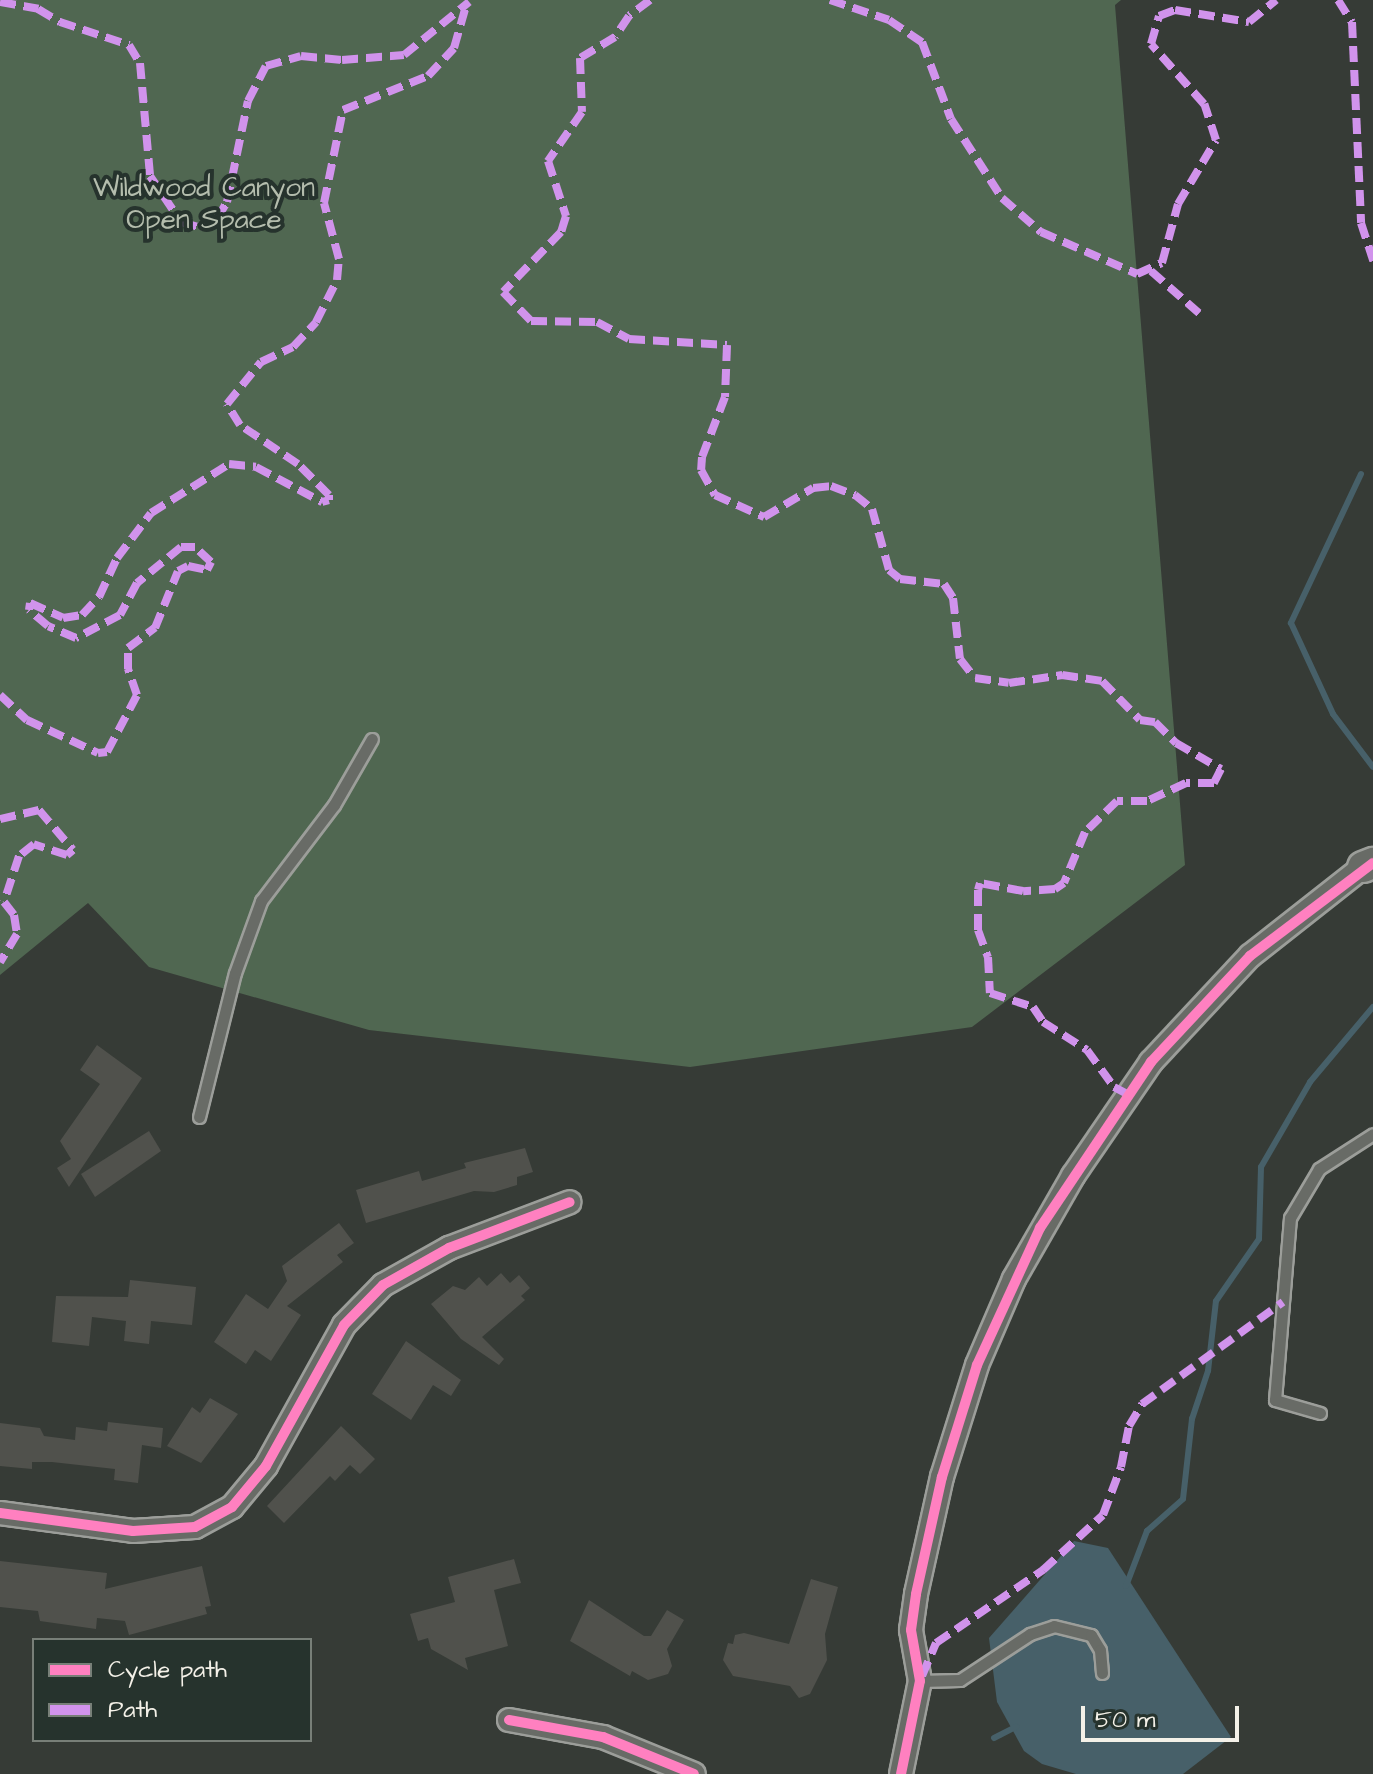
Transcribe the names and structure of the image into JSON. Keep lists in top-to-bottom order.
{
  "parks": ["Wildwood Canyon Open Space"],
  "legend": ["Cycle path", "Path"],
  "scale_bar": "50 m"
}
